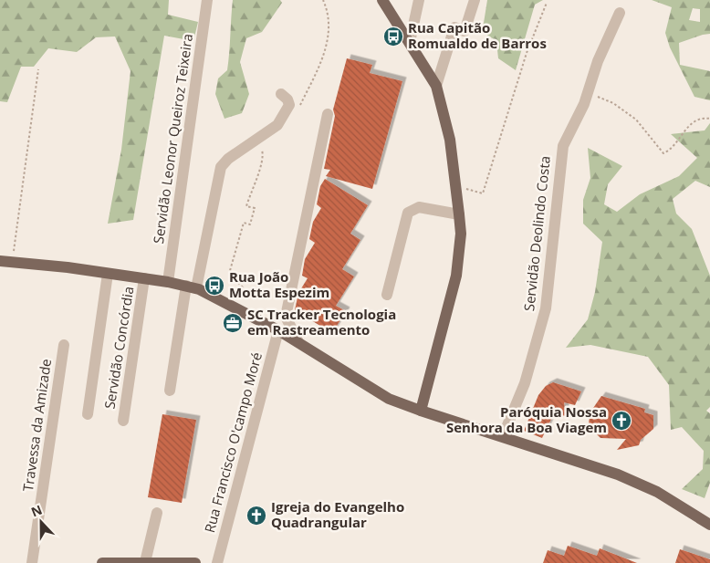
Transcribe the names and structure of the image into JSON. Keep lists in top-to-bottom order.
{
  "streets": {
    "street": [
      "Servidão Leonor Queiroz Teixeira",
      "Servidão Deolindo Costa",
      "Servidão Concórdia",
      "Travessa da Amizade",
      "Rua Francisco O'campo Moré"
    ]
  },
  "places": {
    "bus stop": ["Rua Capitão Romualdo de Barros", "Rua João Motta Espezim"],
    "office": ["SC Tracker Tecnologia em Rastreamento"],
    "church": ["Paróquia Nossa Senhora da Boa Viagem", "Igreja do Evangelho Quadrangular"]
  },
  "north": "top"
}
